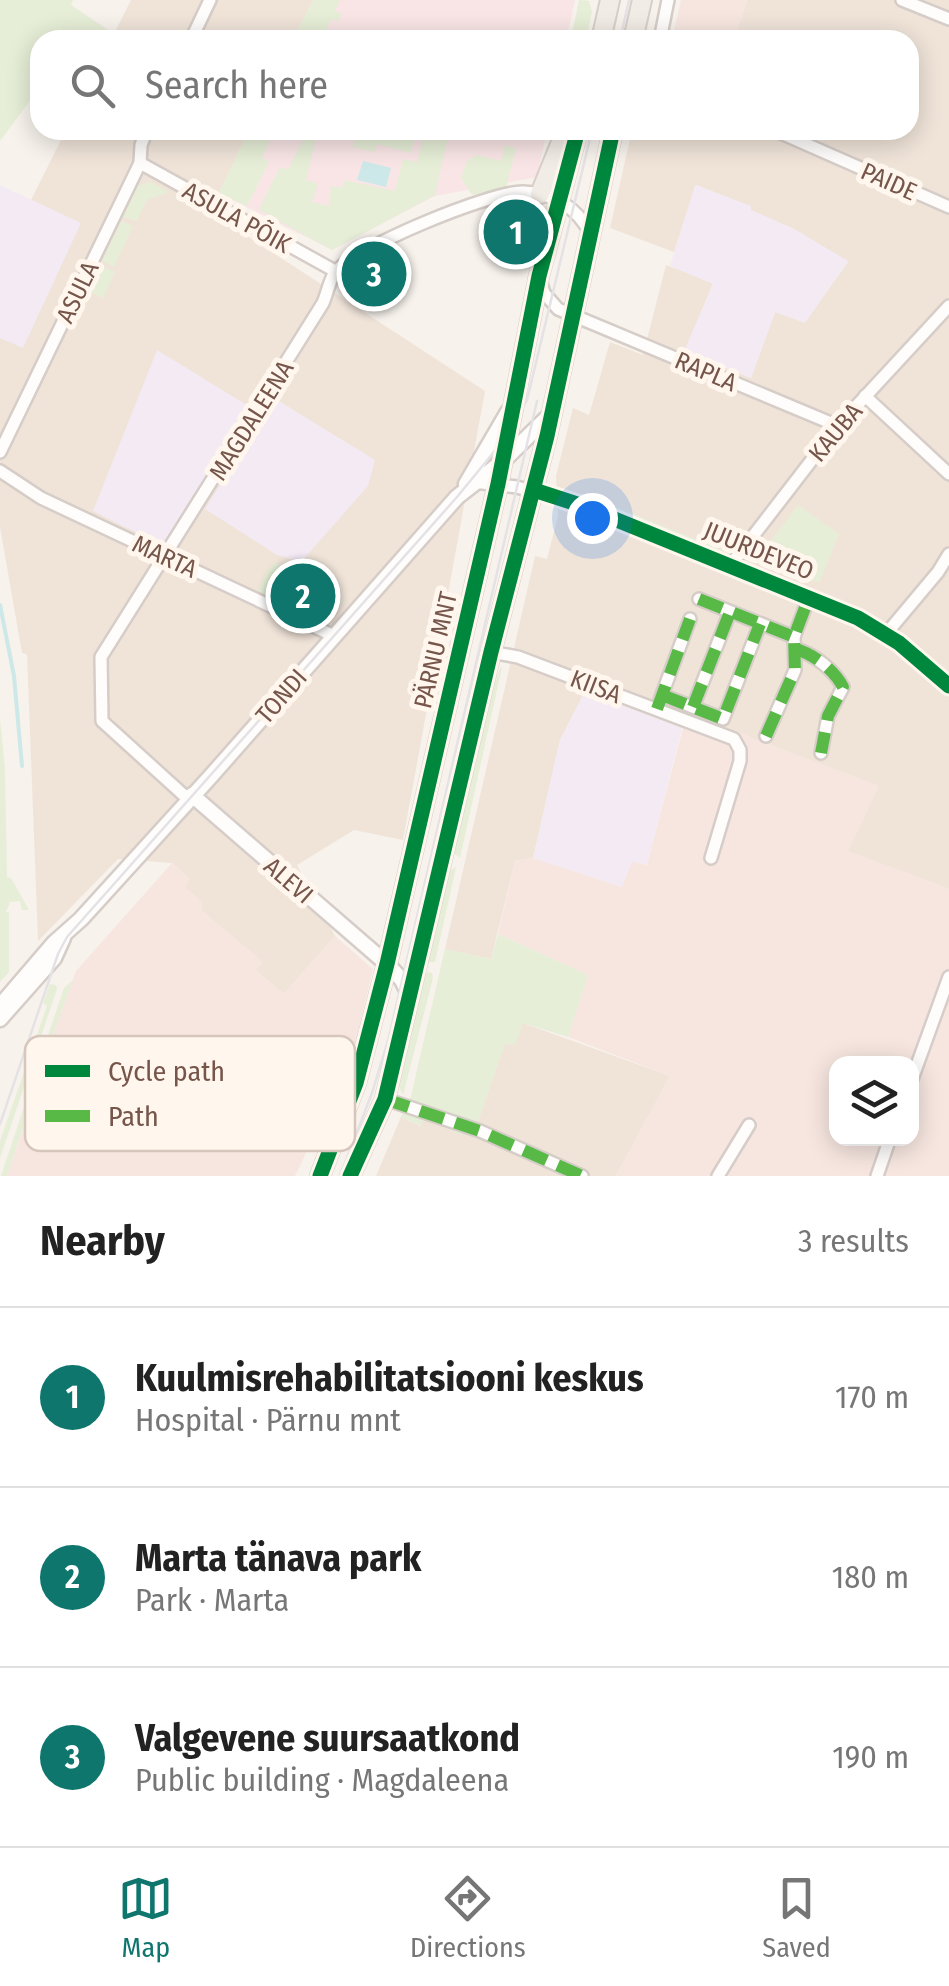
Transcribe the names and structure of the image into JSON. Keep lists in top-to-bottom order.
{
  "streets": {
    "main road": ["PÄRNU MNT"],
    "street": [
      "PAIDE",
      "ASULA PÕIK",
      "ASULA",
      "RAPLA",
      "MAGDALEENA",
      "KAUBA",
      "JUURDEVEO",
      "MARTA",
      "KIISA",
      "TONDI",
      "ALEVI"
    ]
  },
  "crossings": [
    ["ASULA PÕIK", "ASULA"],
    ["ASULA PÕIK", "MAGDALEENA"],
    ["RAPLA", "KAUBA"],
    ["MAGDALEENA", "MARTA"],
    ["MAGDALEENA", "TONDI"],
    ["MAGDALEENA", "ALEVI"],
    ["KAUBA", "JUURDEVEO"],
    ["JUURDEVEO", "PÄRNU MNT"],
    ["JUURDEVEO", "TONDI"],
    ["MARTA", "TONDI"],
    ["PÄRNU MNT", "TONDI"],
    ["PÄRNU MNT", "ALEVI"],
    ["TONDI", "ALEVI"]
  ],
  "legend": ["Cycle path", "Path"],
  "page": {
    "search": "Search here",
    "pins": ["1", "3", "2"],
    "heading": ["Nearby", "3 results"],
    "list": [
      {
        "mark": "1",
        "name": "Kuulmisrehabilitatsiooni keskus",
        "note": "Hospital · Pärnu mnt",
        "value": "170 m"
      },
      {
        "mark": "2",
        "name": "Marta tänava park",
        "note": "Park · Marta",
        "value": "180 m"
      },
      {
        "mark": "3",
        "name": "Valgevene suursaatkond",
        "note": "Public building · Magdaleena",
        "value": "190 m"
      }
    ],
    "nav": ["Map", "Directions", "Saved"]
  }
}
